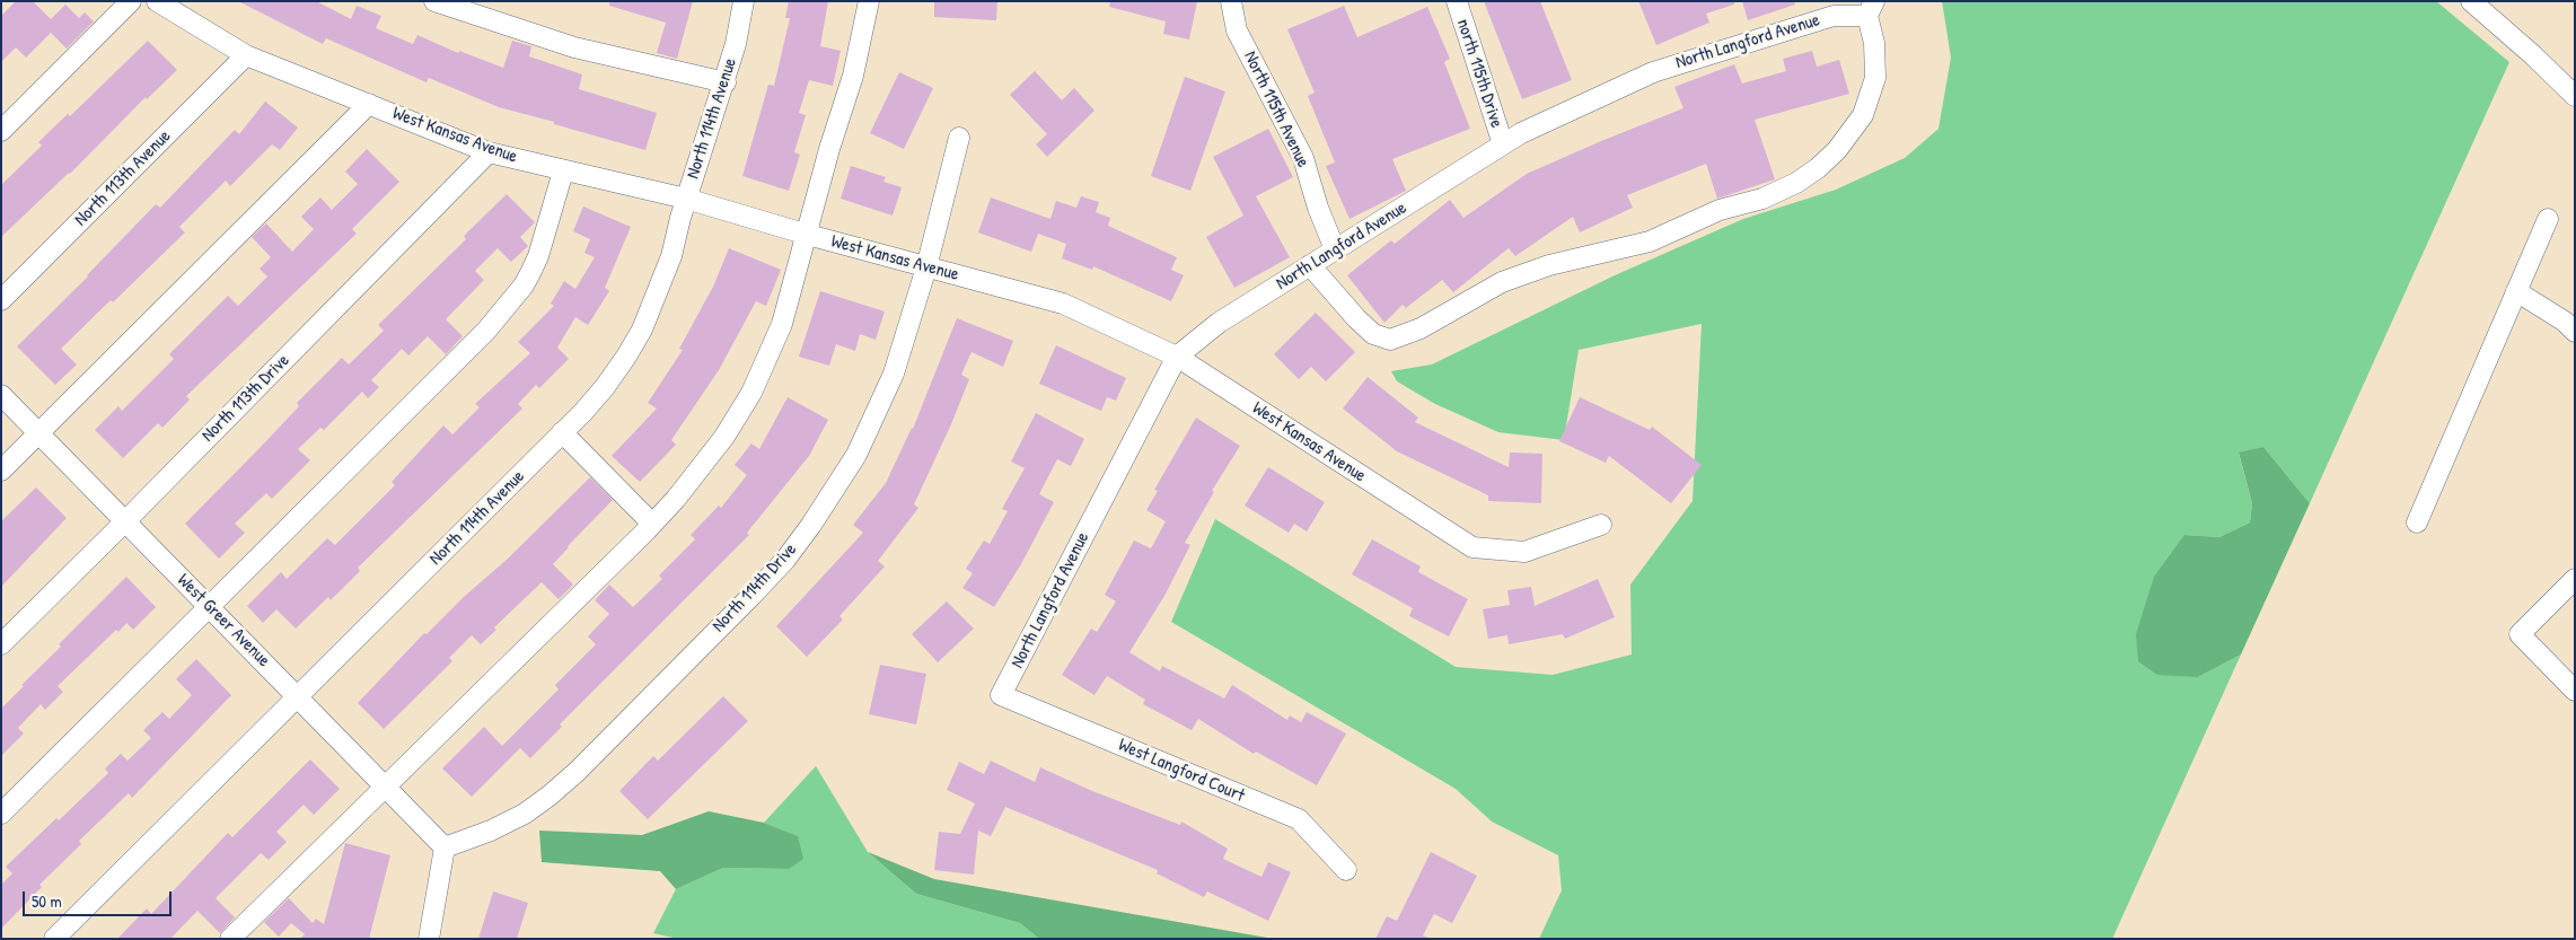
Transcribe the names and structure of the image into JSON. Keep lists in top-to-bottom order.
{
  "streets": {
    "street": [
      "North Langford Avenue",
      "north 115th Drive",
      "North 115th Avenue",
      "North 114th Avenue",
      "West Kansas Avenue",
      "North 113th Avenue",
      "North 113th Drive",
      "North 114th Drive",
      "West Greer Avenue",
      "West Langford Court"
    ]
  },
  "crossings": [
    ["North Langford Avenue", "north 115th Drive"],
    ["North Langford Avenue", "North 115th Avenue"],
    ["North Langford Avenue", "West Kansas Avenue"],
    ["North Langford Avenue", "West Langford Court"],
    ["North 114th Avenue", "West Kansas Avenue"],
    ["North 114th Avenue", "West Greer Avenue"],
    ["West Kansas Avenue", "North 113th Avenue"],
    ["West Kansas Avenue", "North 113th Drive"],
    ["West Kansas Avenue", "North 114th Drive"],
    ["North 113th Drive", "West Greer Avenue"],
    ["North 114th Drive", "West Greer Avenue"]
  ],
  "scale_bar": "50 m"
}
